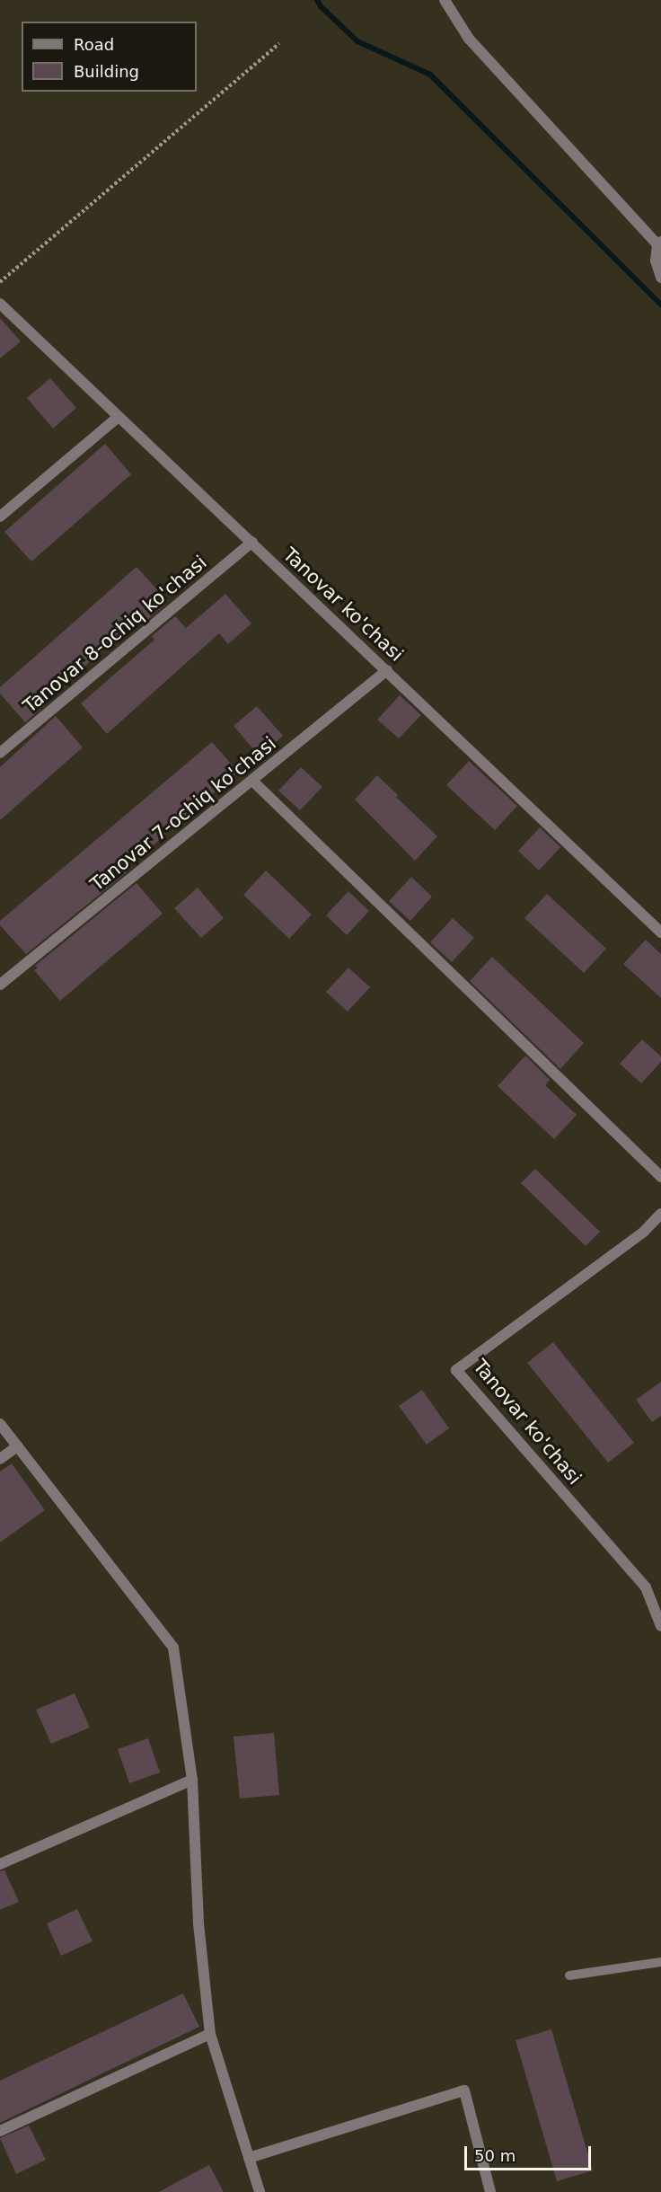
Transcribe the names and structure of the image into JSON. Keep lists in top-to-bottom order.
{
  "streets": {
    "street": ["Tanovar ko'chasi", "Tanovar 8-ochiq ko'chasi", "Tanovar 7-ochiq ko'chasi"]
  },
  "crossings": [
    ["Tanovar ko'chasi", "Tanovar 8-ochiq ko'chasi"],
    ["Tanovar ko'chasi", "Tanovar 7-ochiq ko'chasi"]
  ],
  "legend": ["Road", "Building"],
  "scale_bar": "50 m"
}
